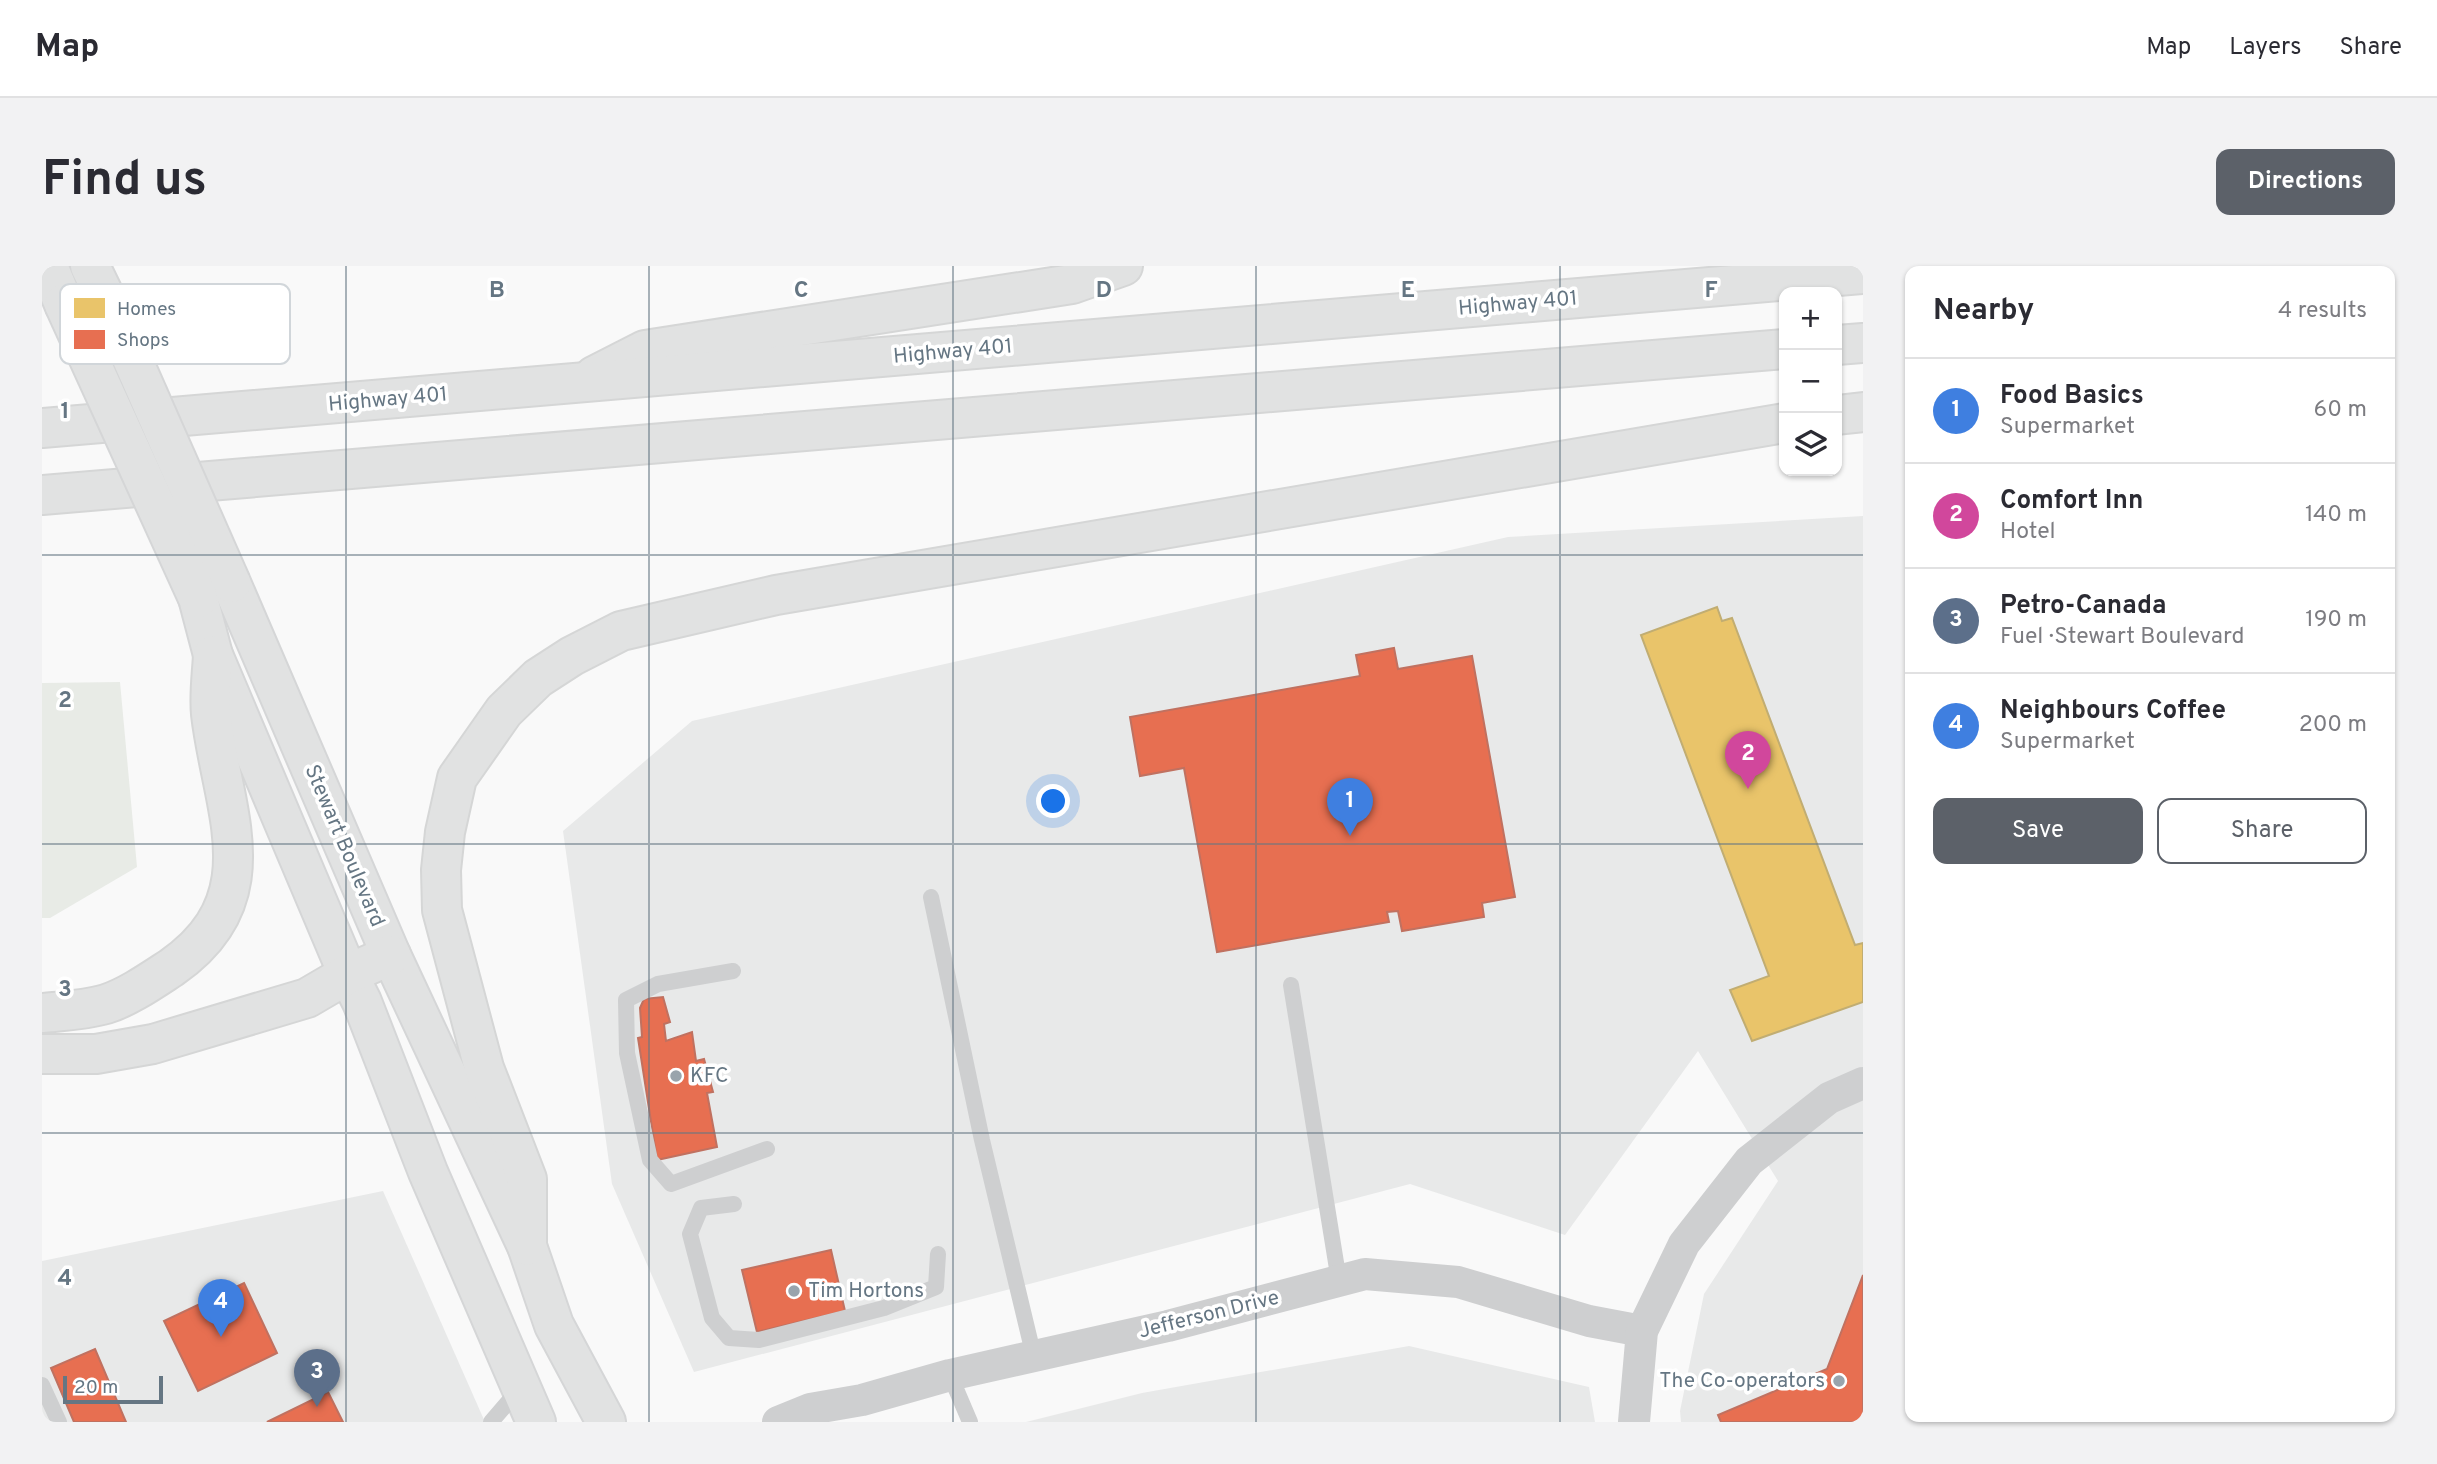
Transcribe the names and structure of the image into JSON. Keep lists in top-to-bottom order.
{
  "streets": {
    "main road": ["Highway 401", "Stewart Boulevard"],
    "street": ["Jefferson Drive"]
  },
  "places": ["KFC", "Tim Hortons", "The Co-operators"],
  "legend": ["Homes", "Shops"],
  "scale_bar": "20 m",
  "page": {
    "header": "Map",
    "nav": ["Map", "Layers", "Share"],
    "buttons": [
      "Directions",
      ["Save", "Share"]
    ],
    "title": "Find us",
    "heading": ["Nearby", "4 results"],
    "map_buttons": ["+", "−"],
    "list": [
      {
        "mark": "1",
        "name": "Food Basics",
        "note": "Supermarket",
        "value": "60 m"
      },
      {
        "mark": "2",
        "name": "Comfort Inn",
        "note": "Hotel",
        "value": "140 m"
      },
      {
        "mark": "3",
        "name": "Petro-Canada",
        "note": "Fuel · Stewart Boulevard",
        "value": "190 m"
      },
      {
        "mark": "4",
        "name": "Neighbours Coffee",
        "note": "Supermarket",
        "value": "200 m"
      }
    ],
    "pins": [
      "2",
      "1",
      "4",
      "3"
    ],
    "scale": "20 m"
  },
  "grid": {
    "columns": [
      "B",
      "C",
      "D",
      "E",
      "F"
    ],
    "rows": [
      "1",
      "2",
      "3",
      "4"
    ]
  }
}
